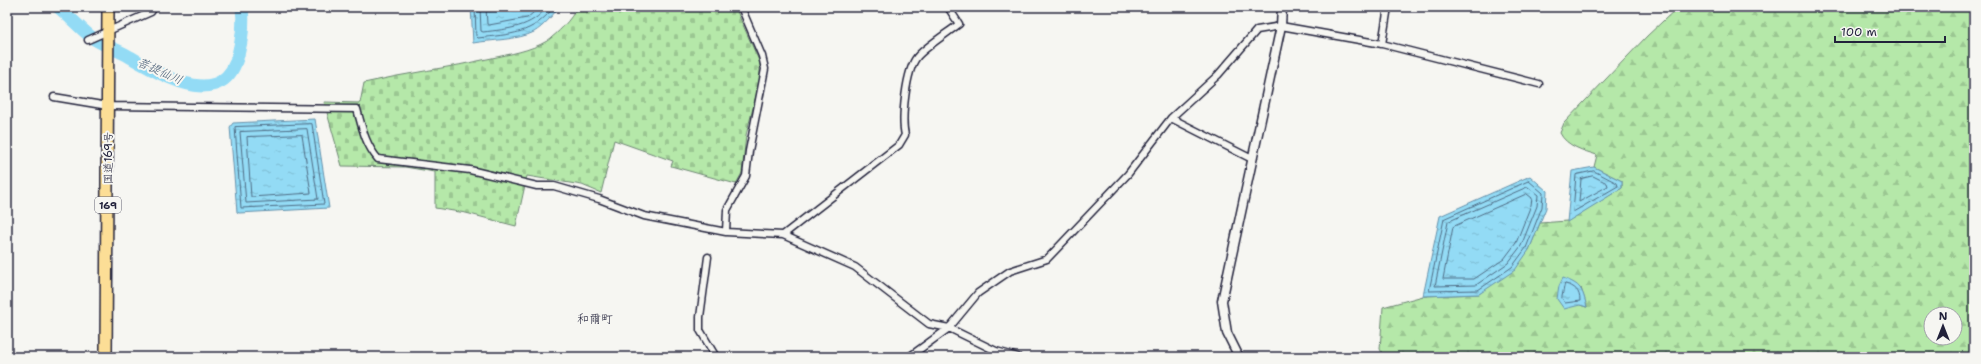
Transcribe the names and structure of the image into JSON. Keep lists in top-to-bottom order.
{
  "streets": {
    "highway": ["国道169号", "169"]
  },
  "districts": ["和爾町"],
  "water": ["菩提仙川"],
  "scale_bar": "100 m",
  "north": "top"
}
